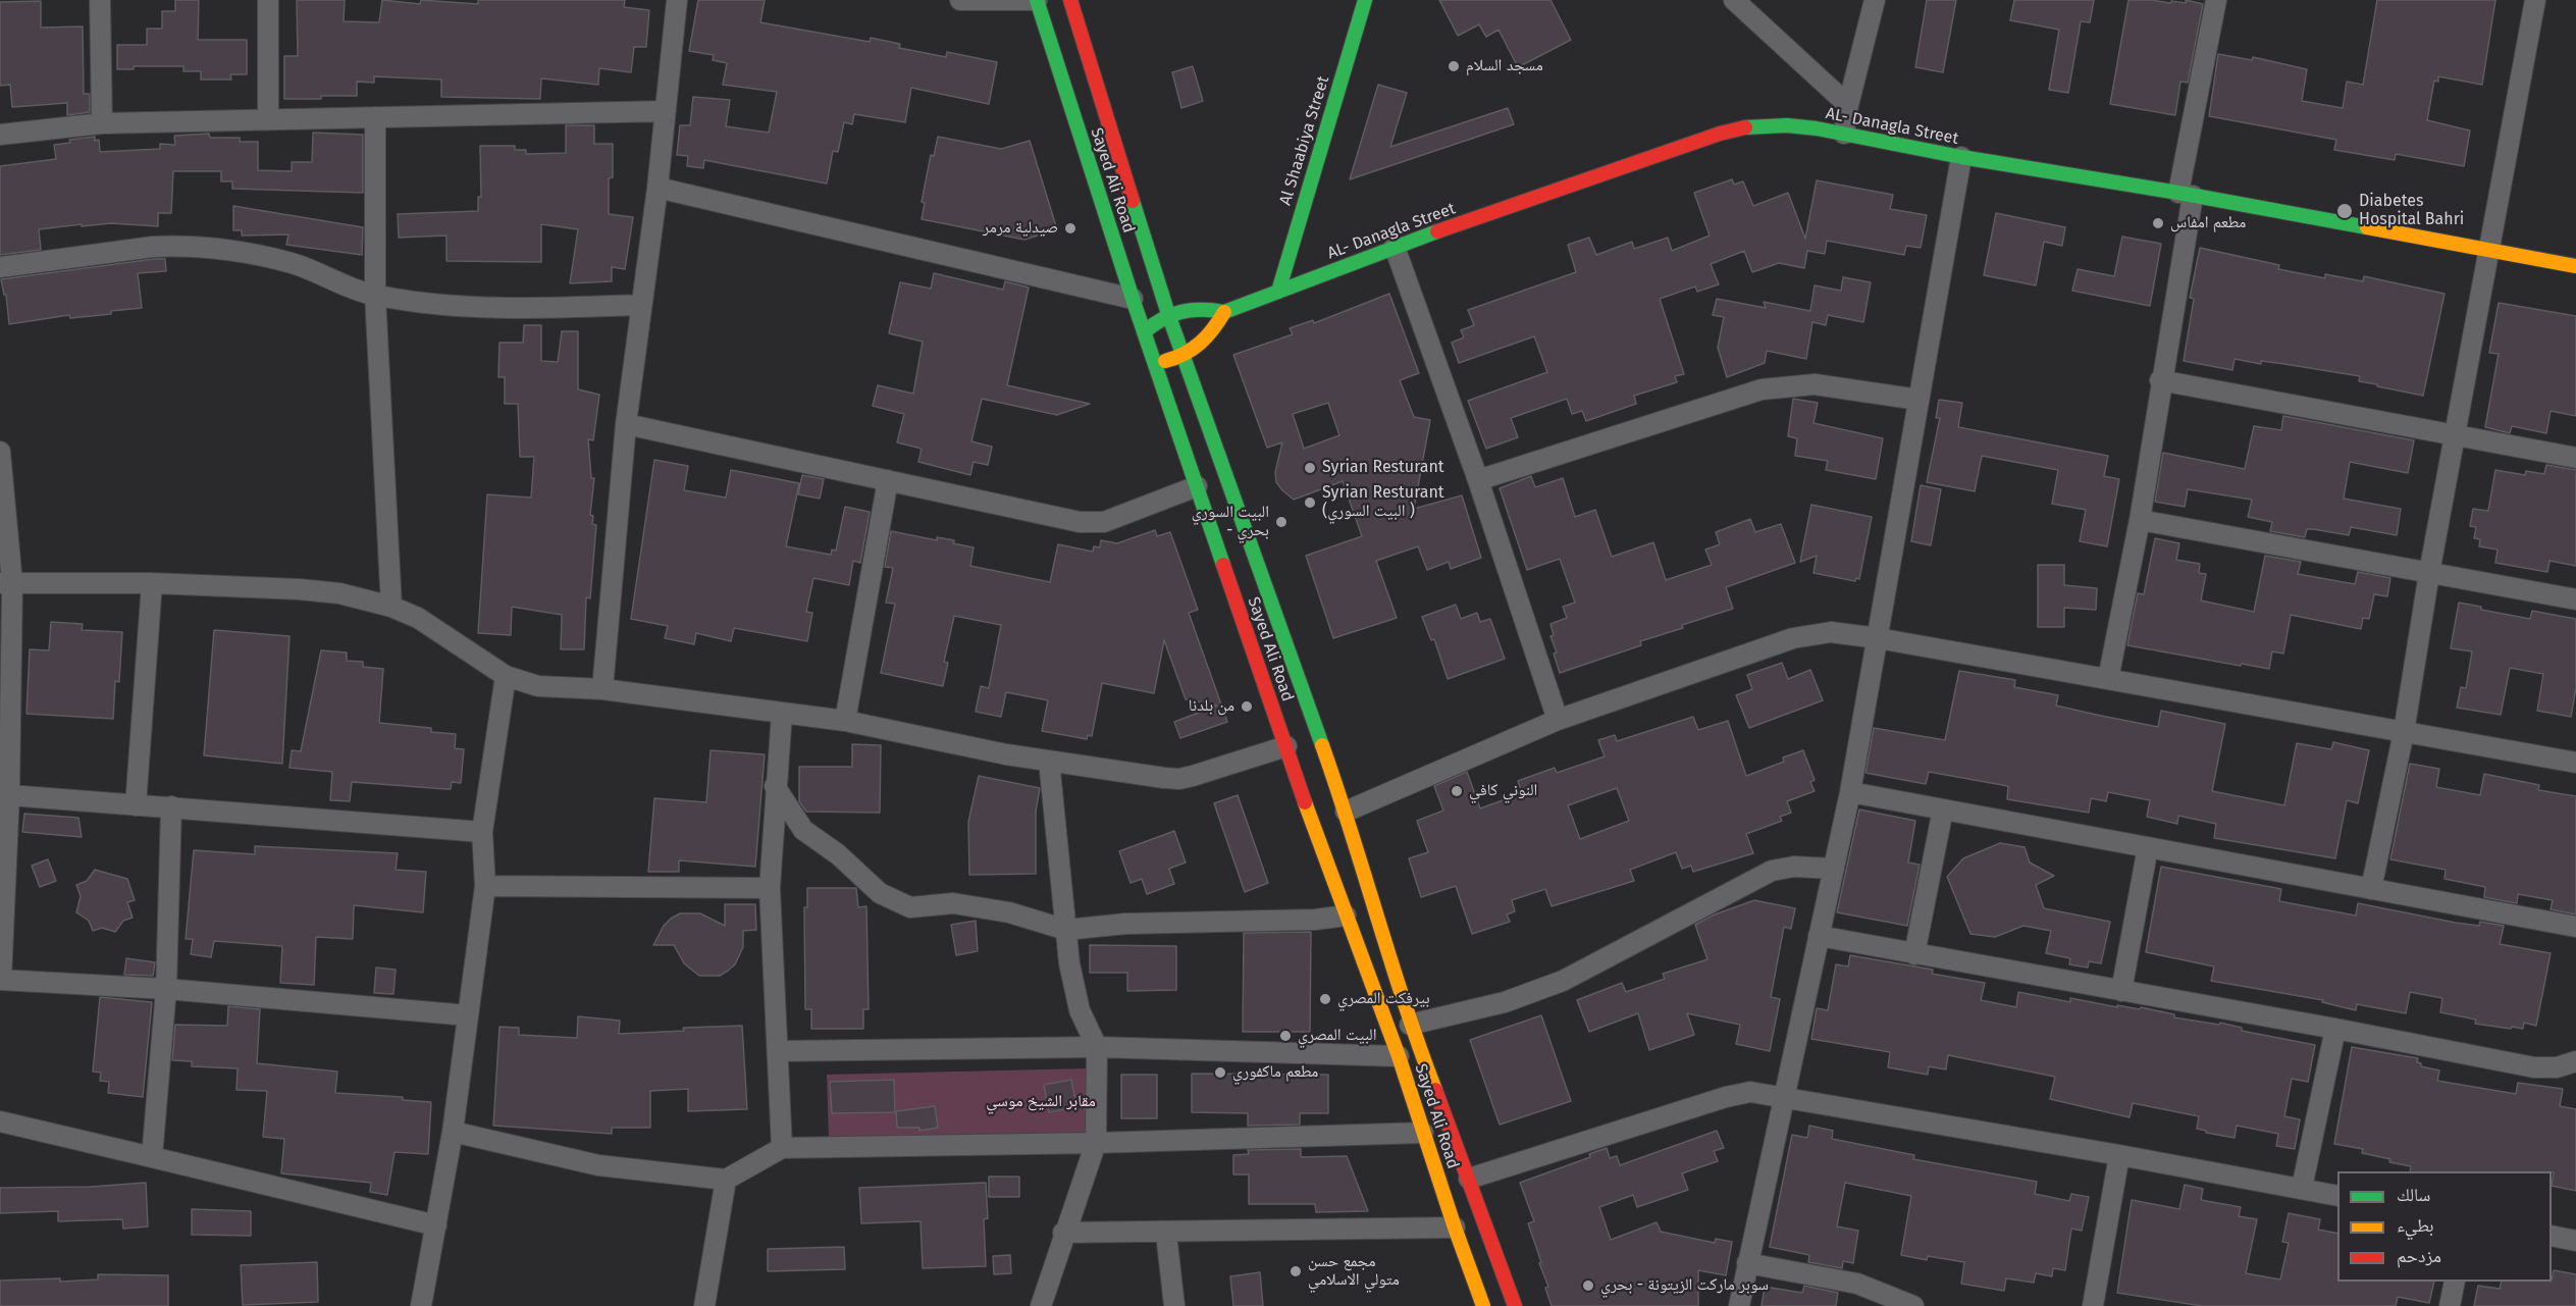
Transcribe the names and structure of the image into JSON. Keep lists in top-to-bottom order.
{
  "streets": {
    "main road": ["AL- Danagla Street", "Al Shaabiya Street", "Sayed Ali Road"]
  },
  "crossings": [
    ["AL- Danagla Street", "Al Shaabiya Street"]
  ],
  "parks": ["مقابر الشيخ موسي"],
  "places": [
    "مسجد السلام",
    "Diabetes Hospital Bahri",
    "مطعم امفاس",
    "صيدلية مرمر",
    "Syrian Resturant",
    "Syrian Resturant (البيت السوري )",
    "البيت السوري - بحري",
    "من بلدنا",
    "النوني كافي",
    "بيرفكت المصري",
    "البيت المصري",
    "مطعم ماكفوري",
    "مجمع حسن متولي الاسلامي",
    "سوبر ماركت الزيتونة - بحري"
  ],
  "legend": ["سالك", "بطيء", "مزدحم"]
}
